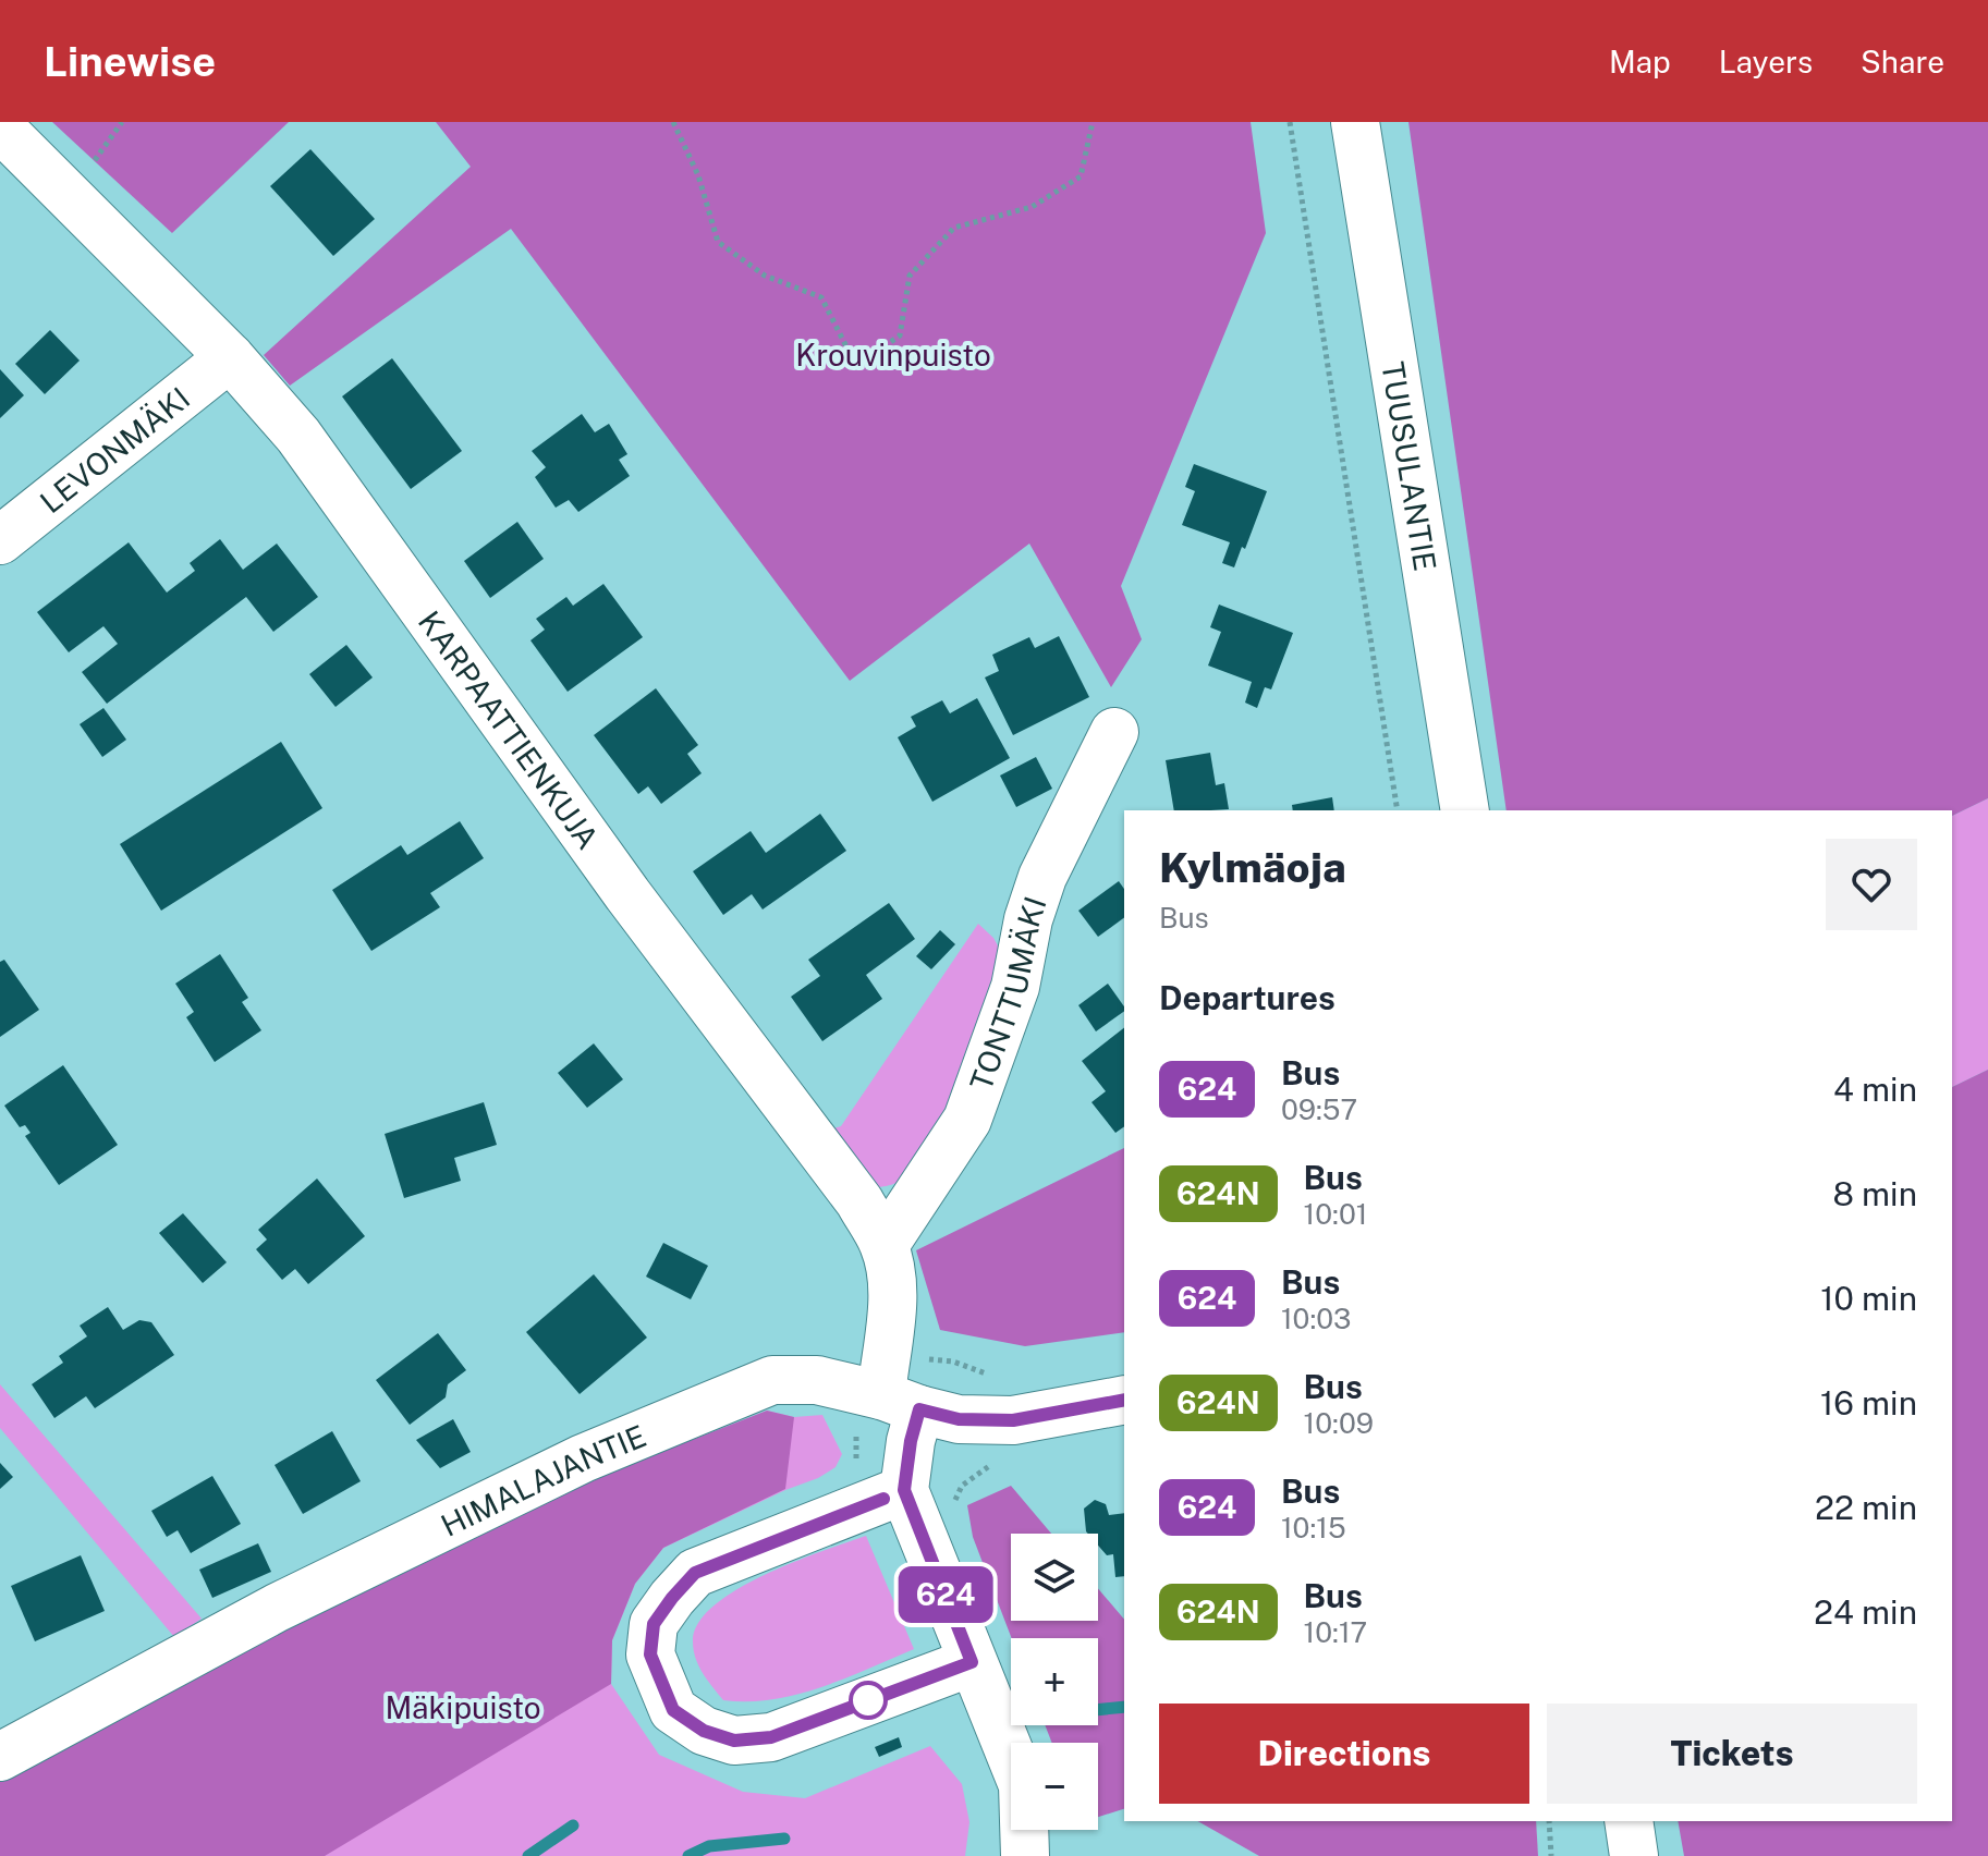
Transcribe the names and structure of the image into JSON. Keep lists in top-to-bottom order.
{
  "streets": {
    "street": [
      "LEVONMÄKI",
      "TUUSULANTIE",
      "KARPAATTIENKUJA",
      "TONTTUMÄKI",
      "HIMALAJANTIE"
    ]
  },
  "crossings": [
    ["LEVONMÄKI", "KARPAATTIENKUJA"],
    ["KARPAATTIENKUJA", "TONTTUMÄKI"],
    ["KARPAATTIENKUJA", "HIMALAJANTIE"]
  ],
  "parks": ["Krouvinpuisto", "Mäkipuisto"],
  "lines": ["bus line 624"],
  "page": {
    "header": "Linewise",
    "nav": ["Map", "Layers", "Share"],
    "on_map": "624",
    "heading": [
      ["Kylmäoja", "Bus"],
      "Departures"
    ],
    "list": [
      {
        "mark": "624",
        "name": "Bus",
        "note": "09:57",
        "value": "4 min"
      },
      {
        "mark": "624N",
        "name": "Bus",
        "note": "10:01",
        "value": "8 min"
      },
      {
        "mark": "624",
        "name": "Bus",
        "note": "10:03",
        "value": "10 min"
      },
      {
        "mark": "624N",
        "name": "Bus",
        "note": "10:09",
        "value": "16 min"
      },
      {
        "mark": "624",
        "name": "Bus",
        "note": "10:15",
        "value": "22 min"
      },
      {
        "mark": "624N",
        "name": "Bus",
        "note": "10:17",
        "value": "24 min"
      }
    ],
    "map_buttons": ["+", "−"],
    "buttons": ["Directions", "Tickets"]
  }
}
